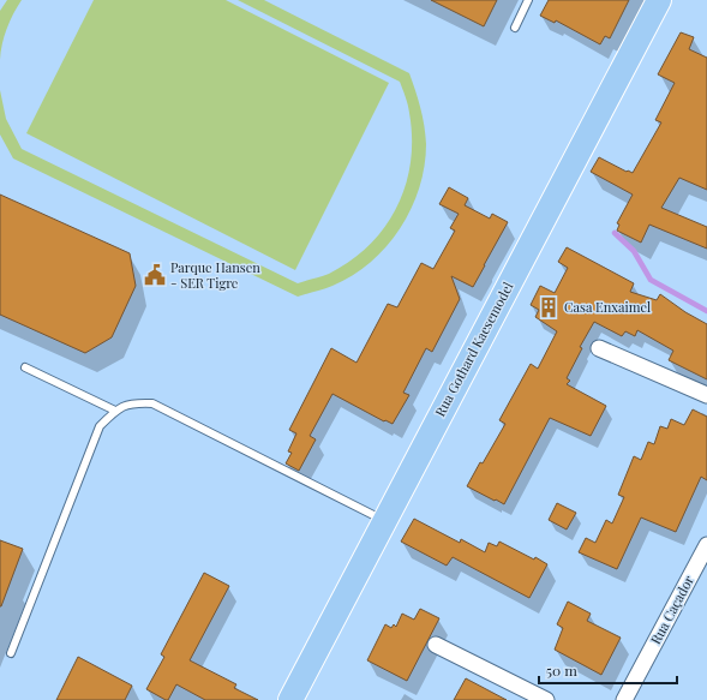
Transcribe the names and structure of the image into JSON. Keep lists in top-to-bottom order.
{
  "streets": {
    "main road": ["Rua Gothard Kaesemodel"],
    "street": ["Rua Caçador"]
  },
  "places": {
    "public building": ["Parque Hansen - SER Tigre"],
    "building": ["Casa Enxaimel"]
  },
  "scale_bar": "50 m"
}
